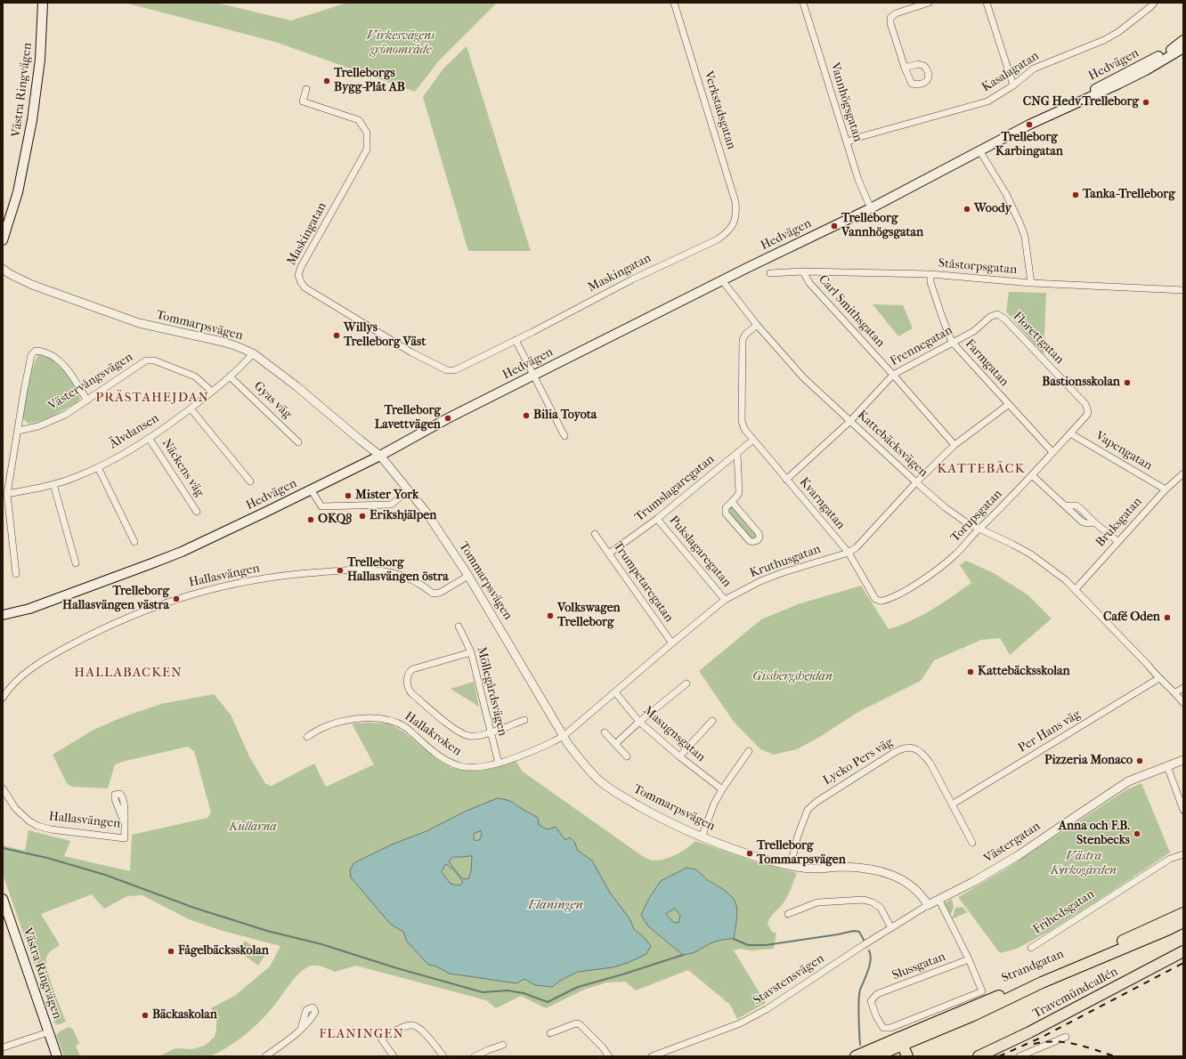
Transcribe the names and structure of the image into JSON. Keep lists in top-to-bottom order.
{
  "streets": {
    "main road": [
      "Hedvägen",
      "Västra Ringvägen",
      "Strandgatan",
      "Travemündeallén"
    ],
    "street": [
      "Kasalagatan",
      "Vannhögsgatan",
      "Verkstadsgatan",
      "Maskingatan",
      "Ståstorpsgatan",
      "Carl Smithsgatan",
      "Tommarpsvägen",
      "Florettgatan",
      "Frennegatan",
      "Farmgatan",
      "Västervångsvägen",
      "Gyas väg",
      "Älvdansen",
      "Kattebäcksvägen",
      "Vapengatan",
      "Näckens väg",
      "Trumslagaregatan",
      "Kvarngatan",
      "Torupsgatan",
      "Bruksgatan",
      "Pukslagaregatan",
      "Kruthusgatan",
      "Hallasvängen",
      "Trumpetaregatan",
      "Möllegårdsvägen",
      "Per Hans väg",
      "Hallakroken",
      "Masugnsgatan",
      "Lycko Pers väg",
      "Västergatan",
      "Frihedsgatan",
      "Slussgatan",
      "Stavstensvägen"
    ]
  },
  "crossings": [
    ["Hedvägen", "Vannhögsgatan"],
    ["Hedvägen", "Tommarpsvägen"],
    ["Hedvägen", "Kattebäcksvägen"],
    ["Kasalagatan", "Vannhögsgatan"],
    ["Verkstadsgatan", "Maskingatan"],
    ["Ståstorpsgatan", "Carl Smithsgatan"],
    ["Ståstorpsgatan", "Farmgatan"],
    ["Carl Smithsgatan", "Frennegatan"],
    ["Carl Smithsgatan", "Kruthusgatan"],
    ["Tommarpsvägen", "Älvdansen"],
    ["Tommarpsvägen", "Kruthusgatan"],
    ["Tommarpsvägen", "Hallasvängen"],
    ["Tommarpsvägen", "Hallakroken"],
    ["Tommarpsvägen", "Lycko Pers väg"],
    ["Tommarpsvägen", "Västergatan"],
    ["Tommarpsvägen", "Stavstensvägen"],
    ["Florettgatan", "Frennegatan"],
    ["Florettgatan", "Torupsgatan"],
    ["Frennegatan", "Farmgatan"],
    ["Frennegatan", "Kattebäcksvägen"],
    ["Frennegatan", "Kvarngatan"],
    ["Farmgatan", "Torupsgatan"],
    ["Farmgatan", "Kruthusgatan"],
    ["Västervångsvägen", "Älvdansen"],
    ["Gyas väg", "Älvdansen"],
    ["Älvdansen", "Näckens väg"],
    ["Kattebäcksvägen", "Kvarngatan"],
    ["Kattebäcksvägen", "Torupsgatan"],
    ["Kattebäcksvägen", "Bruksgatan"],
    ["Kattebäcksvägen", "Kruthusgatan"],
    ["Kattebäcksvägen", "Per Hans väg"],
    ["Vapengatan", "Torupsgatan"],
    ["Vapengatan", "Bruksgatan"],
    ["Trumslagaregatan", "Kvarngatan"],
    ["Trumslagaregatan", "Pukslagaregatan"],
    ["Trumslagaregatan", "Trumpetaregatan"],
    ["Kvarngatan", "Torupsgatan"],
    ["Kvarngatan", "Kruthusgatan"],
    ["Pukslagaregatan", "Kruthusgatan"],
    ["Kruthusgatan", "Trumpetaregatan"],
    ["Kruthusgatan", "Hallakroken"],
    ["Kruthusgatan", "Masugnsgatan"],
    ["Möllegårdsvägen", "Hallakroken"],
    ["Per Hans väg", "Lycko Pers väg"],
    ["Västergatan", "Stavstensvägen"]
  ],
  "districts": [
    "PRÄSTAHEJDAN",
    "KATTEBÄCK",
    "HALLABACKEN",
    "FLANINGEN"
  ],
  "water": ["Flaningen"],
  "parks": [
    "Virkesvägens grönområde",
    "Gissbergshejdan",
    "Kullarna",
    "Västra Kyrkogården"
  ],
  "places": [
    "Trelleborgs Bygg-Plåt AB",
    "CNG Hedv.Trelleborg",
    "Trelleborg Karbingatan",
    "Tanka-Trelleborg",
    "Woody",
    "Trelleborg Vannhögsgatan",
    "Willys Trelleborg Väst",
    "Bastionsskolan",
    "Bilia Toyota",
    "Trelleborg Lavettvägen",
    "Mister York",
    "Erikshjälpen",
    "OKQ8",
    "Trelleborg Hallasvängen östra",
    "Trelleborg Hallasvängen västra",
    "Volkswagen Trelleborg",
    "Café Oden",
    "Kattebäcksskolan",
    "Pizzeria Monaco",
    "Anna och F.B. Stenbecks",
    "Trelleborg Tommarpsvägen",
    "Fågelbäcksskolan",
    "Bäckaskolan"
  ]
}
